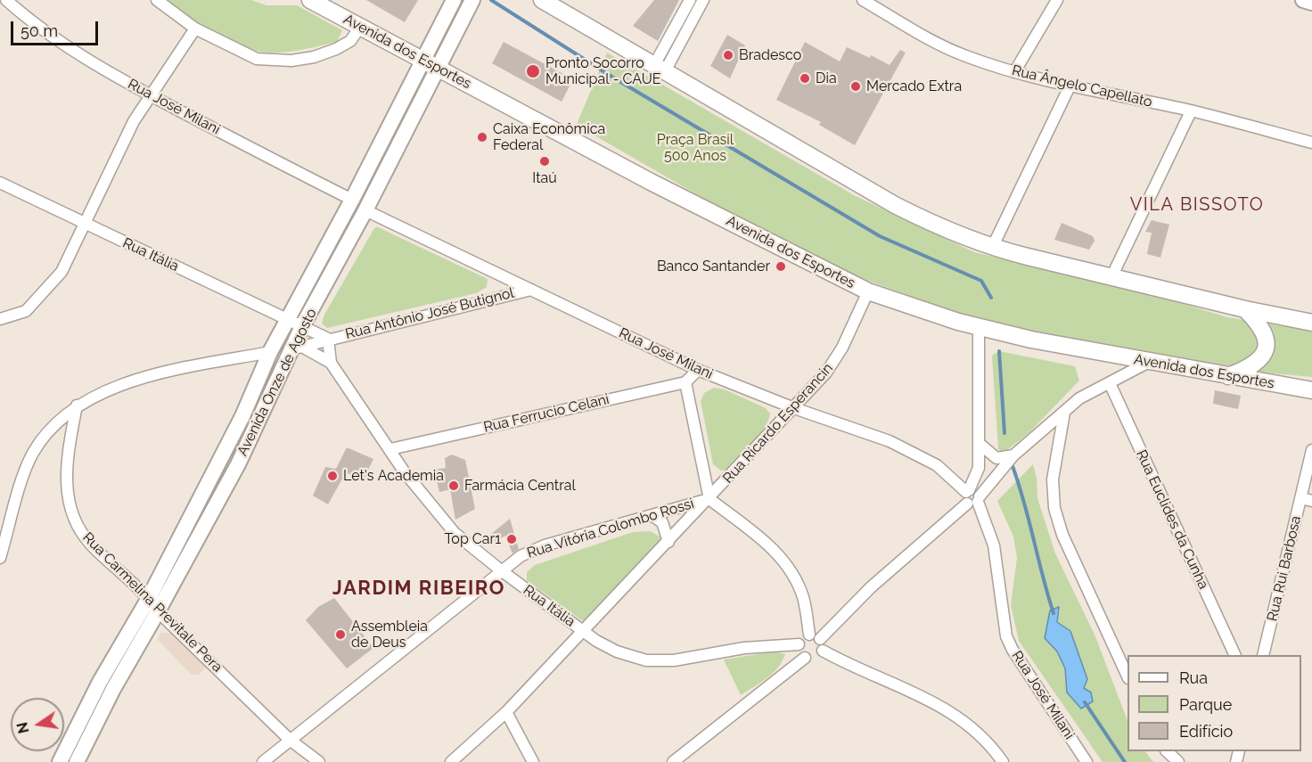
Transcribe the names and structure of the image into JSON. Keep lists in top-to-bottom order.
{
  "streets": {
    "main road": ["Avenida dos Esportes", "Avenida Onze de Agosto"],
    "street": [
      "Rua Ângelo Capellato",
      "Rua José Milani",
      "Rua Itália",
      "Rua Antônio José Butignol",
      "Rua Ferrucio Celani",
      "Rua Ricardo Esperancin",
      "Rua Euclides da Cunha",
      "Rua Vitória Colombo Rossi",
      "Rua Rui Barbosa",
      "Rua Carmelina Previtale Pera"
    ]
  },
  "crossings": [
    ["Avenida dos Esportes", "Avenida Onze de Agosto"],
    ["Avenida dos Esportes", "Rua Ricardo Esperancin"],
    ["Rua José Milani", "Rua Antônio José Butignol"],
    ["Rua José Milani", "Avenida Onze de Agosto"],
    ["Rua José Milani", "Rua Ricardo Esperancin"],
    ["Rua Itália", "Rua Antônio José Butignol"],
    ["Rua Itália", "Avenida Onze de Agosto"],
    ["Rua Itália", "Rua Ferrucio Celani"],
    ["Rua Itália", "Rua Ricardo Esperancin"],
    ["Rua Itália", "Rua Vitória Colombo Rossi"],
    ["Rua Antônio José Butignol", "Avenida Onze de Agosto"],
    ["Avenida Onze de Agosto", "Rua Carmelina Previtale Pera"],
    ["Rua Ricardo Esperancin", "Rua Vitória Colombo Rossi"],
    ["Rua Vitória Colombo Rossi", "Rua Carmelina Previtale Pera"]
  ],
  "districts": ["VILA BISSOTO", "JARDIM RIBEIRO"],
  "parks": ["Praça Brasil 500 Anos"],
  "places": [
    "Bradesco",
    "Pronto Socorro Municipal - CAUE",
    "Dia",
    "Mercado Extra",
    "Caixa Econômica Federal",
    "Itaú",
    "Banco Santander",
    "Let's Academia",
    "Farmácia Central",
    "Top Car1",
    "Assembleia de Deus"
  ],
  "legend": ["Rua", "Parque", "Edifício"],
  "scale_bar": "50 m",
  "north": "left"
}
